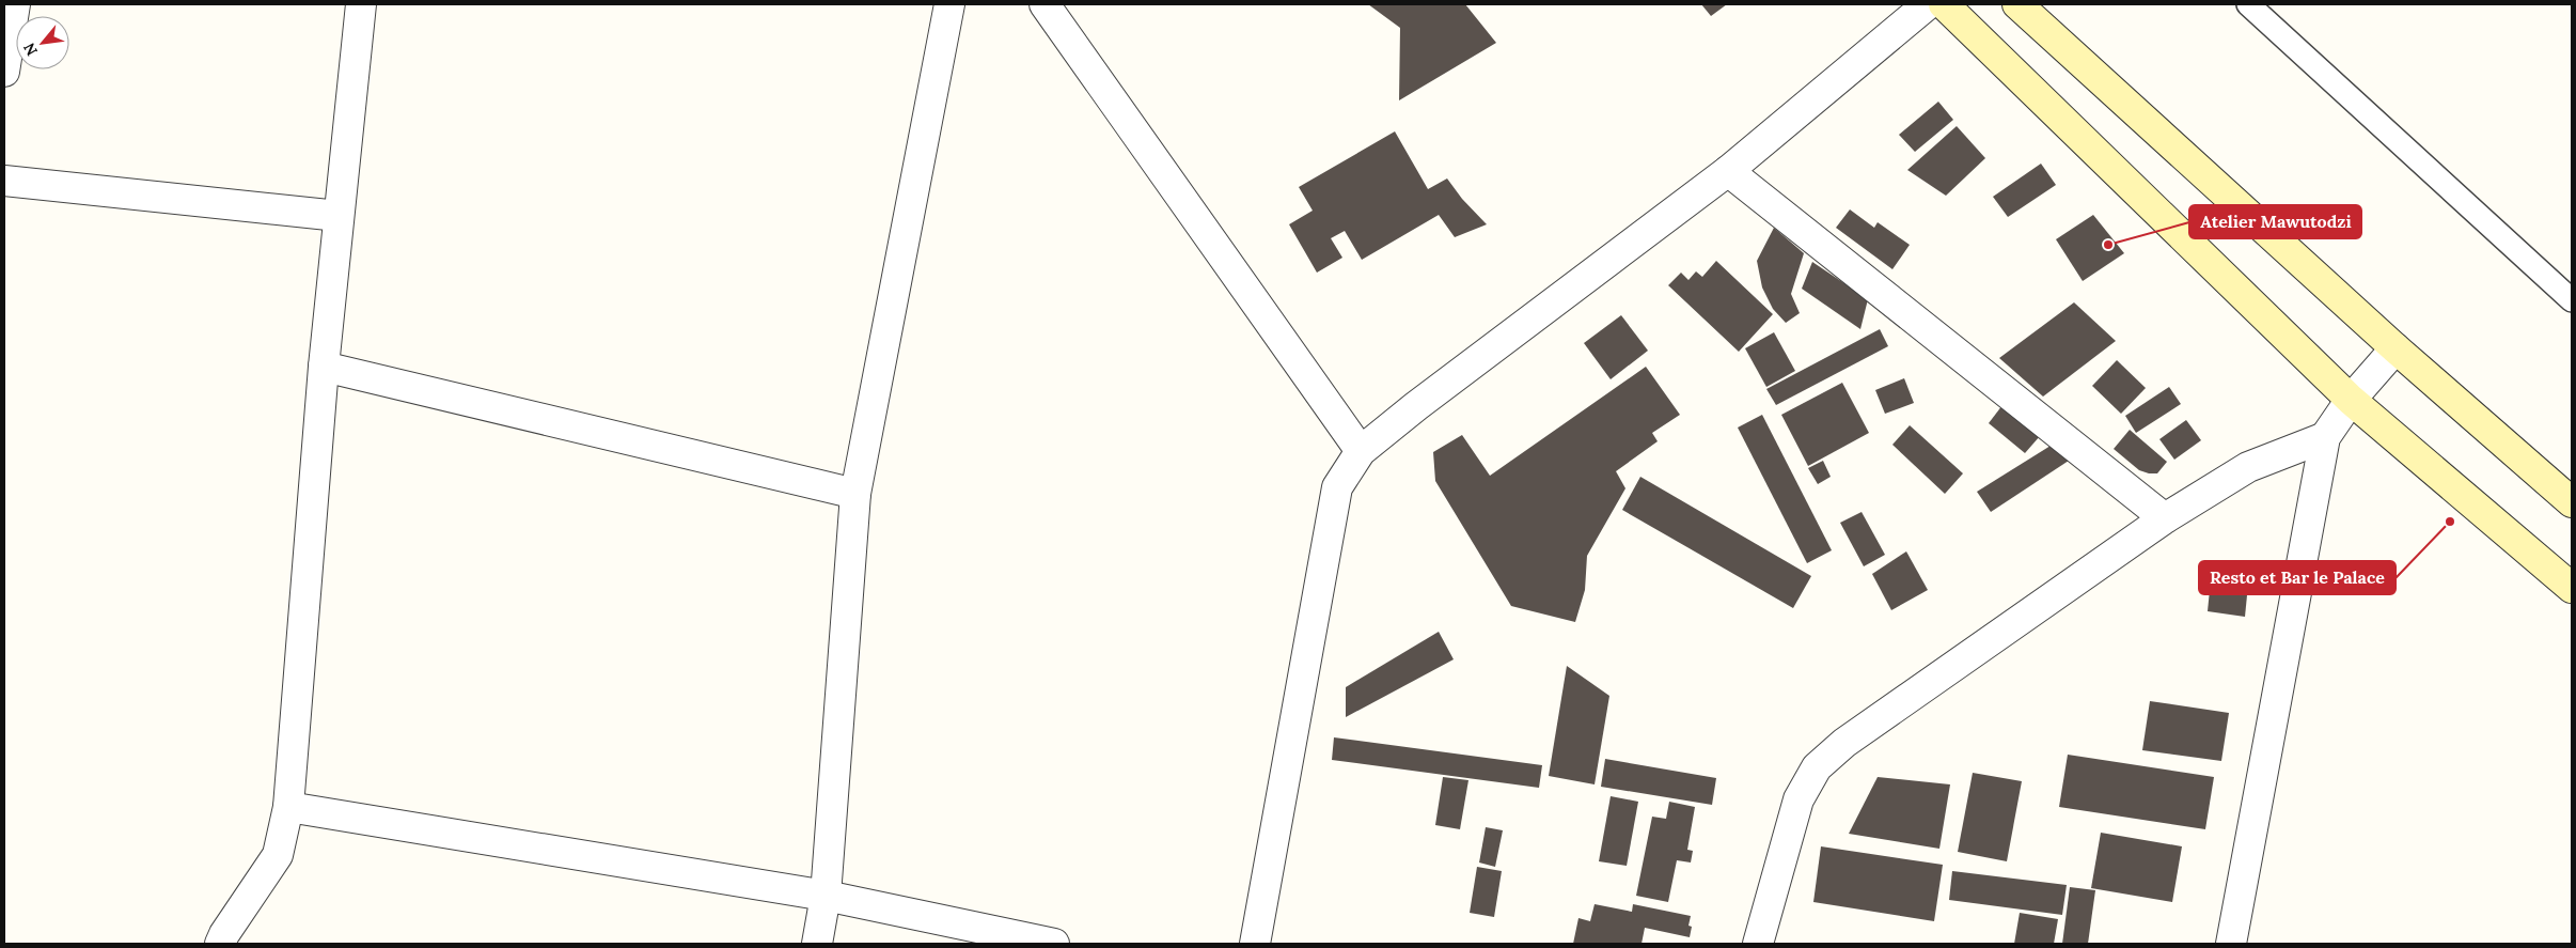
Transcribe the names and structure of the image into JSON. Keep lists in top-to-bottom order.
{
  "places": ["Atelier Mawutodzi", "Resto et Bar le Palace"],
  "north": "bottom left"
}
